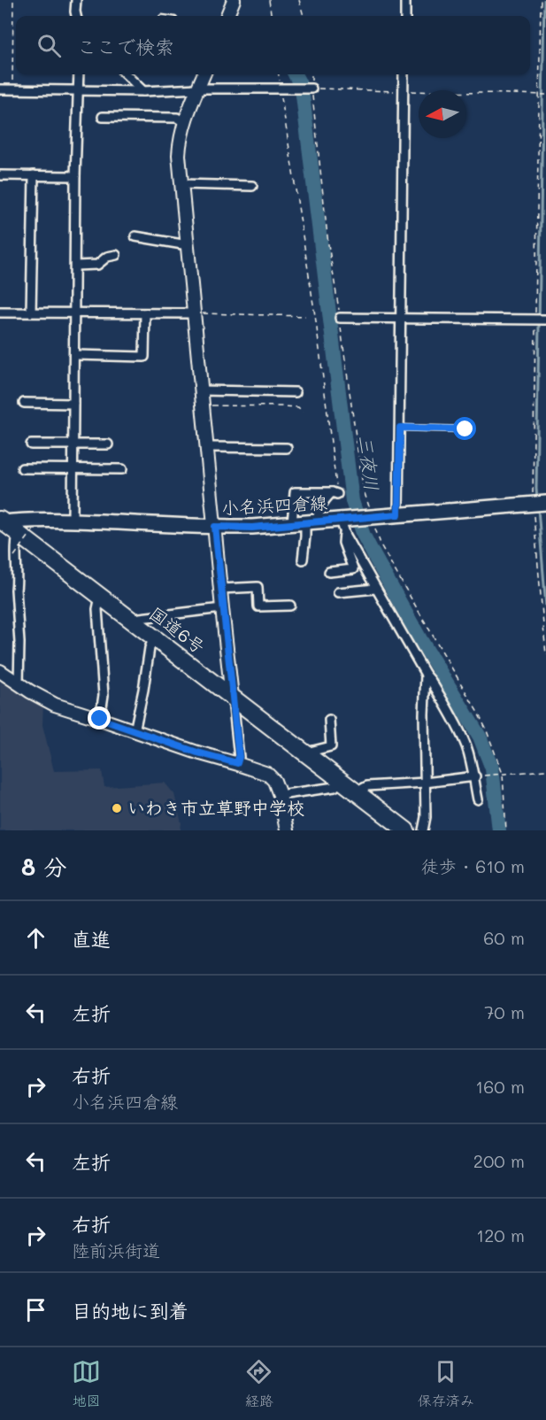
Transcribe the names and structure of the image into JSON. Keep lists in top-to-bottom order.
{
  "streets": {
    "highway": ["国道6号"],
    "main road": ["小名浜四倉線"]
  },
  "crossings": [
    ["小名浜四倉線", "国道6号"]
  ],
  "water": ["三夜川"],
  "places": ["いわき市立草野中学校"],
  "north": "left",
  "page": {
    "search": "ここで検索",
    "heading": ["8 分", "徒歩 · 610 m"],
    "list": [
      ["直進", "60 m"],
      ["左折", "70 m"],
      ["右折", "小名浜四倉線", "160 m"],
      ["左折", "200 m"],
      ["右折", "陸前浜街道", "120 m"],
      "目的地に到着"
    ],
    "nav": ["地図", "経路", "保存済み"]
  }
}
